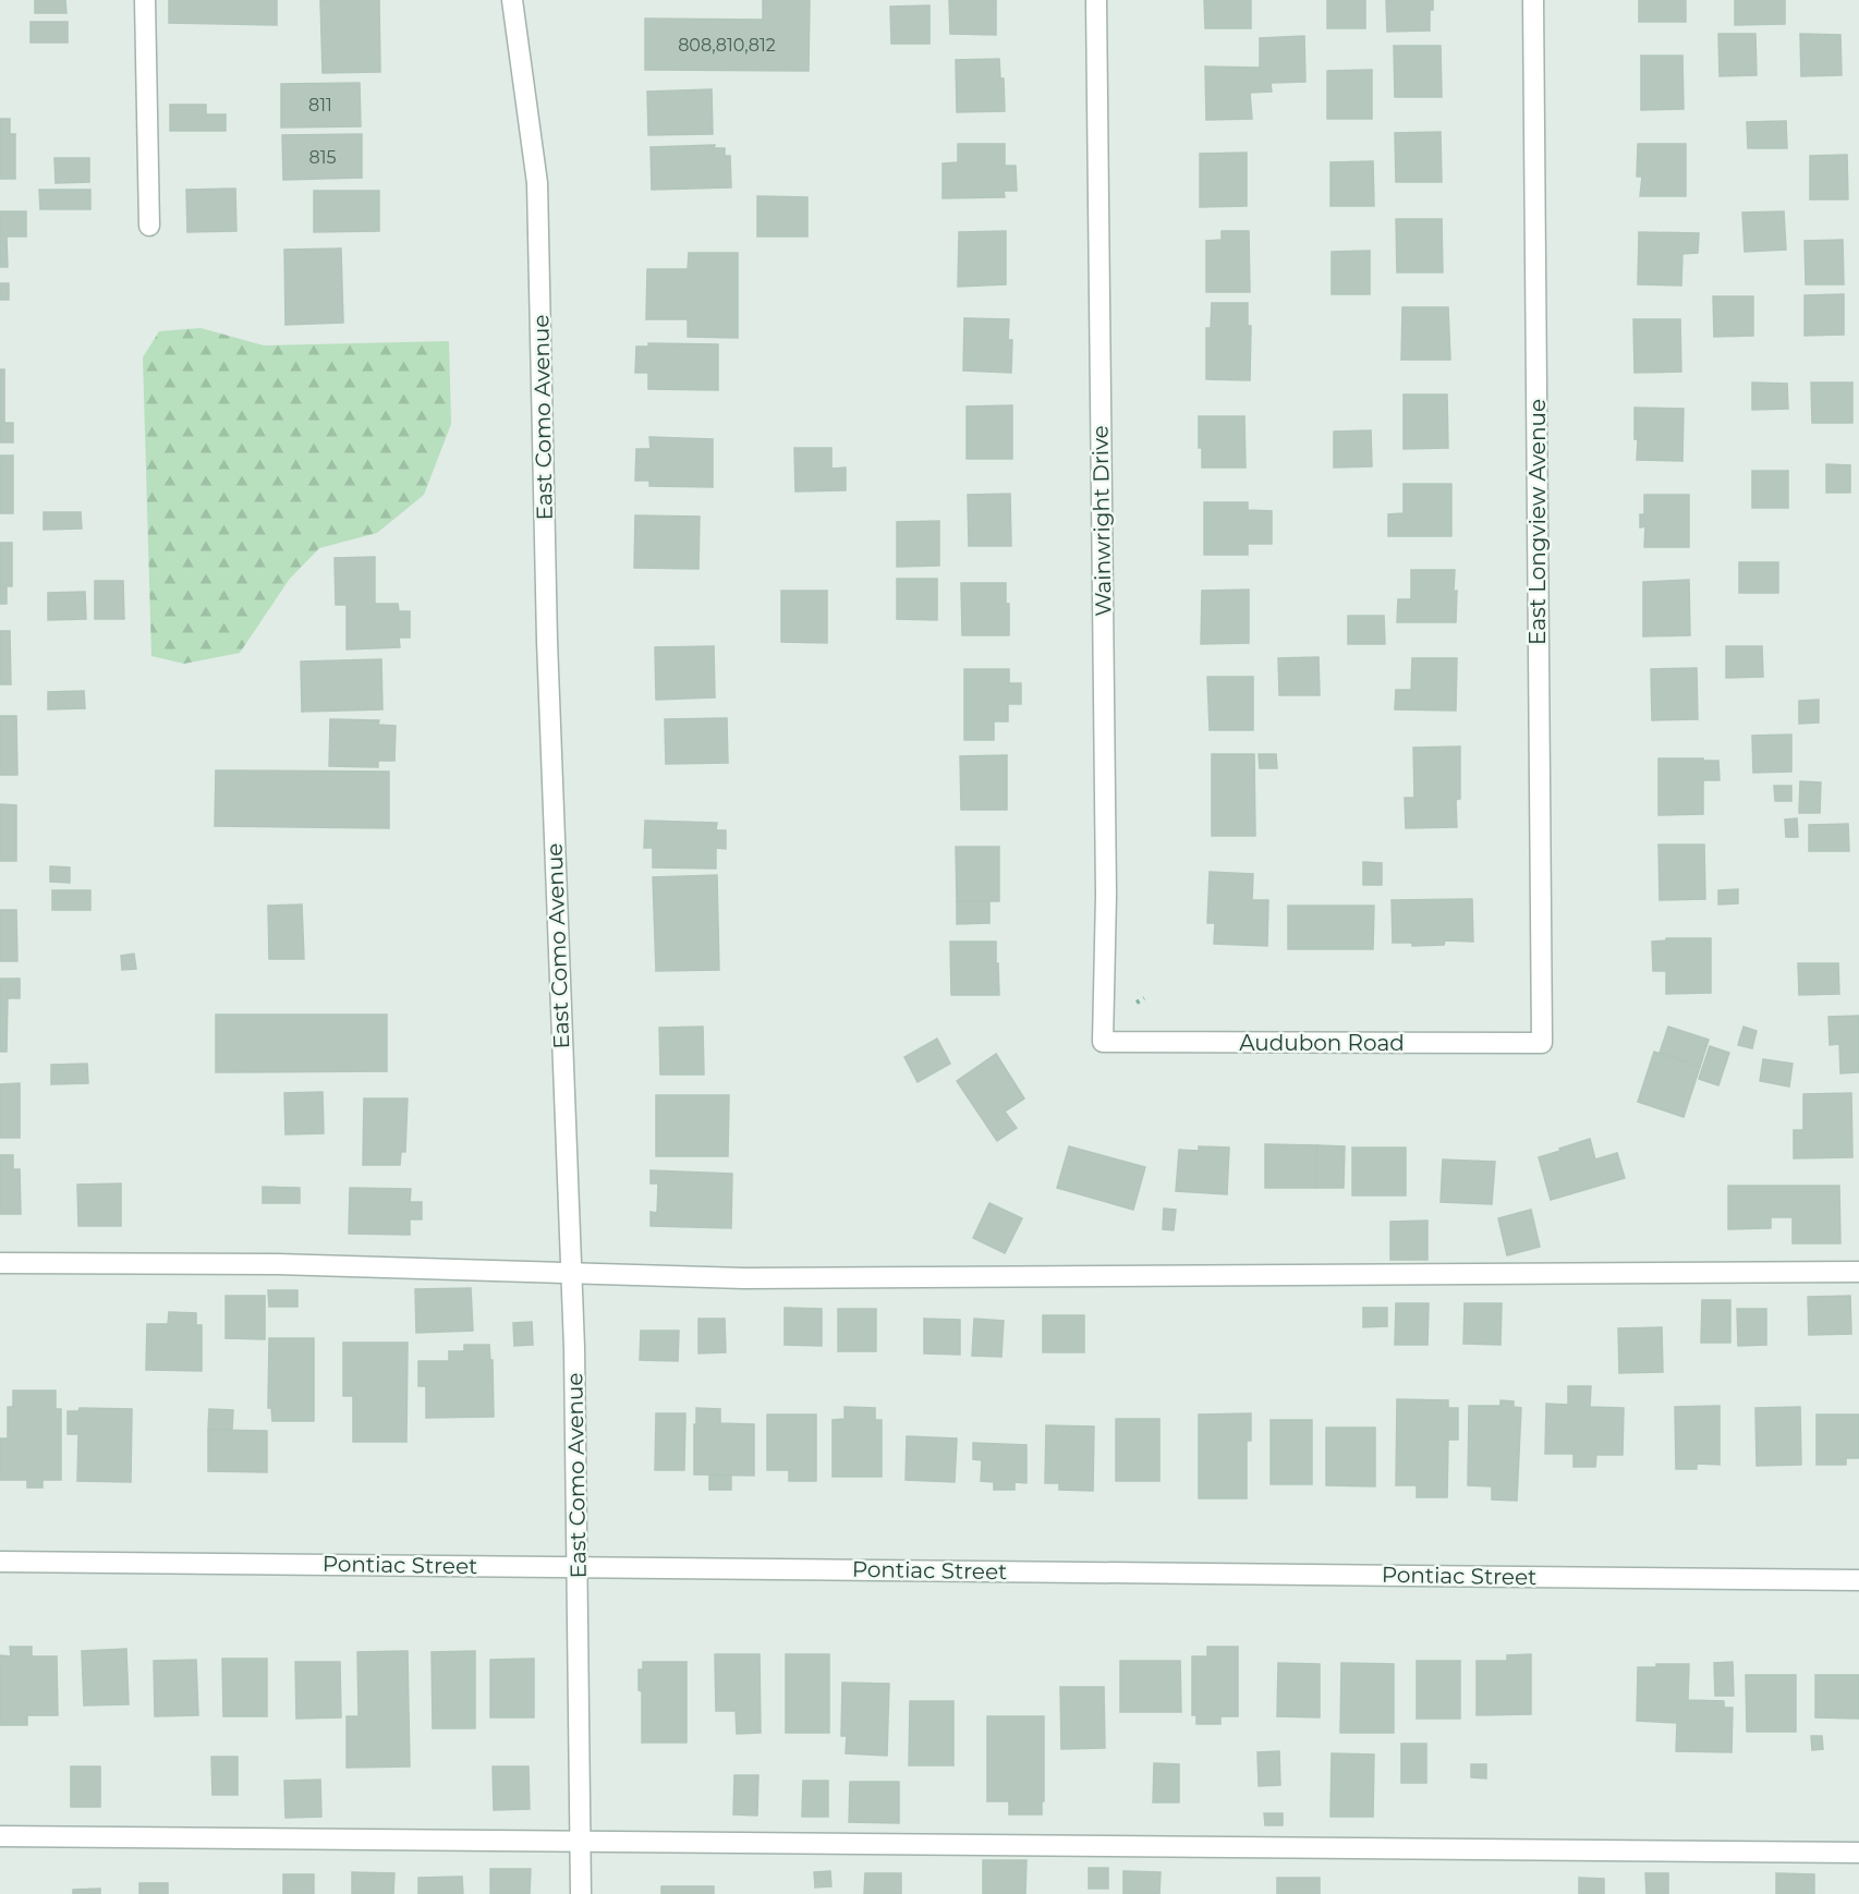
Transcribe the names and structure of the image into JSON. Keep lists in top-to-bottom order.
{
  "streets": {
    "street": [
      "East Como Avenue",
      "Wainwright Drive",
      "East Longview Avenue",
      "Audubon Road",
      "Pontiac Street"
    ]
  },
  "crossings": [
    ["East Como Avenue", "Pontiac Street"],
    ["Wainwright Drive", "Audubon Road"],
    ["East Longview Avenue", "Audubon Road"]
  ],
  "house_numbers": ["808,810,812", "811", "815"]
}
